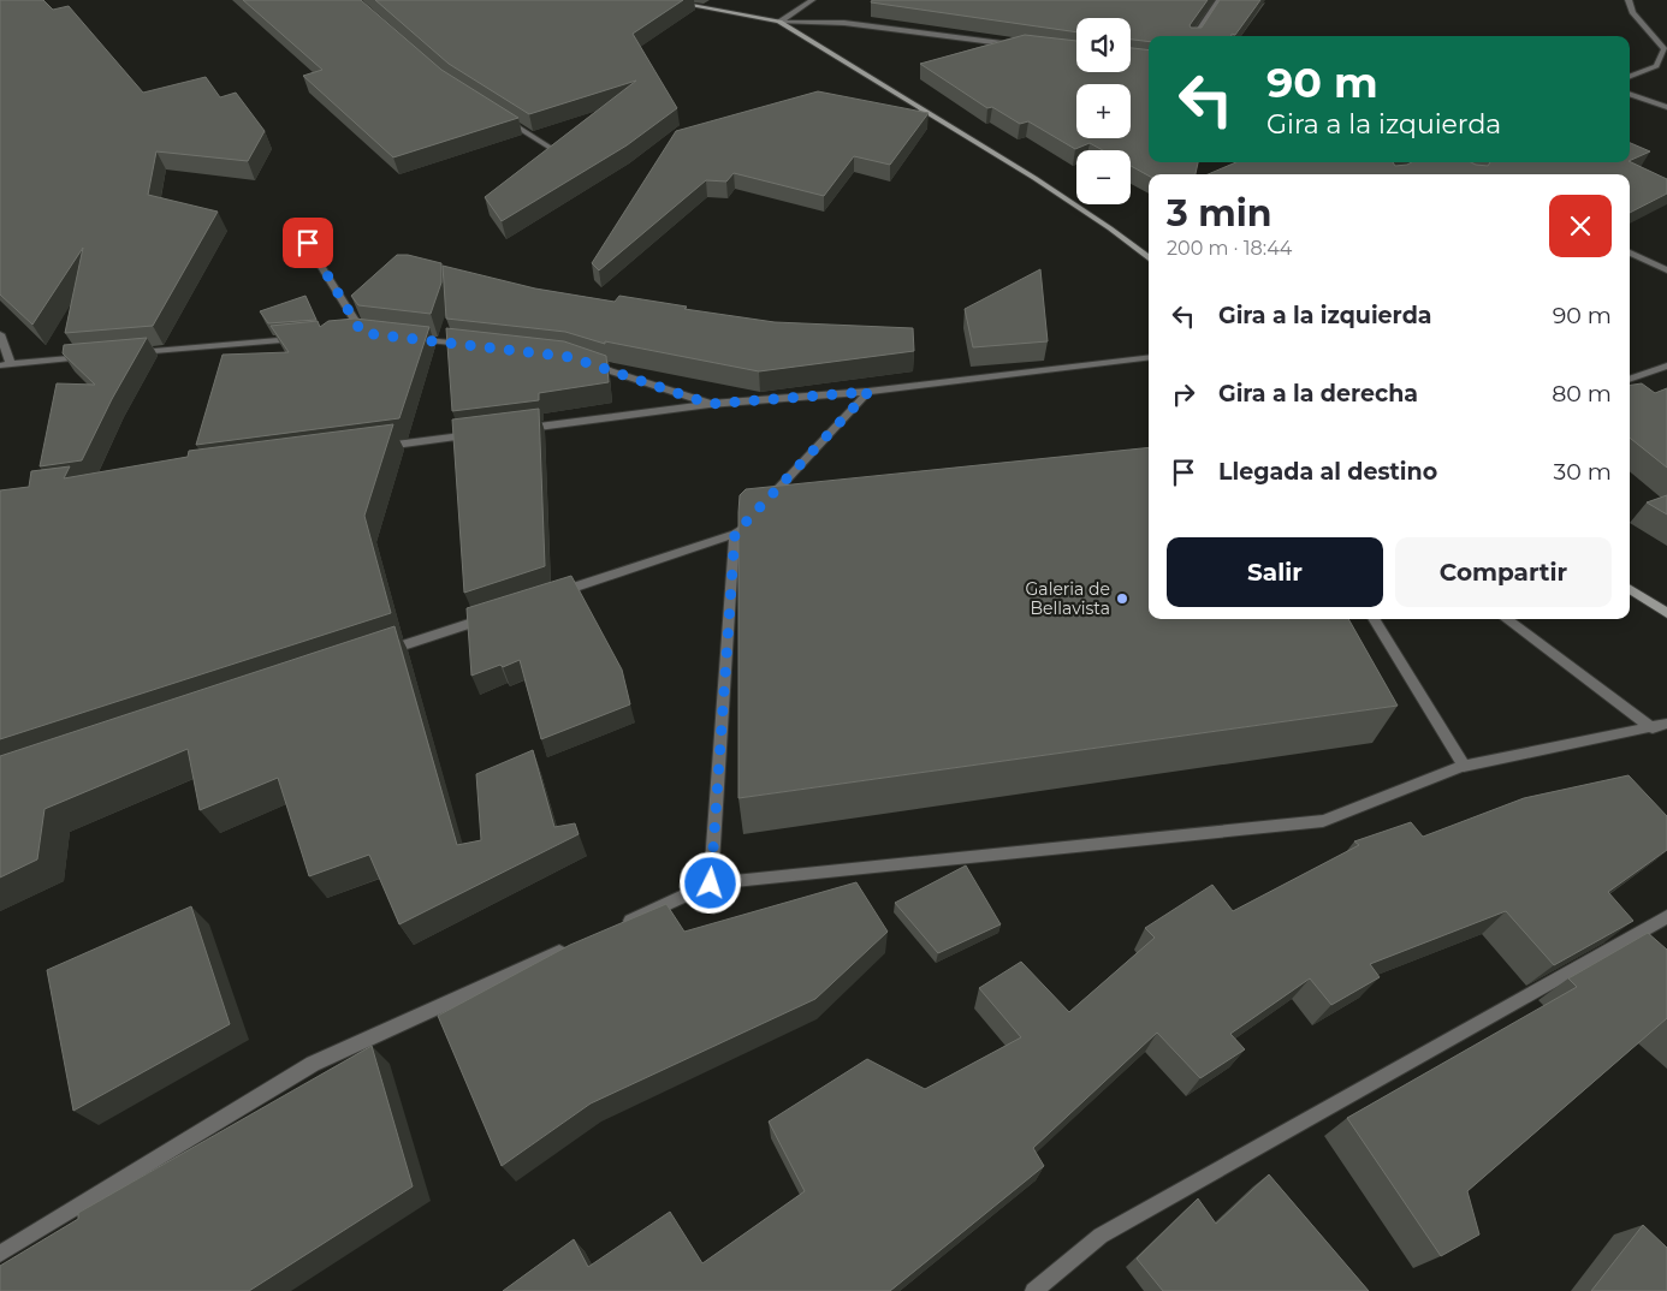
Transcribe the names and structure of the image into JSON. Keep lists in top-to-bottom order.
{
  "places": ["Galeria de Bellavista"],
  "page": {
    "map_buttons": ["+", "−"],
    "turn": ["90 m", "Gira a la izquierda"],
    "heading": ["3 min", "200 m · 18:44"],
    "list": [
      {
        "name": "Gira a la izquierda",
        "value": "90 m"
      },
      {
        "name": "Gira a la derecha",
        "value": "80 m"
      },
      {
        "name": "Llegada al destino",
        "value": "30 m"
      }
    ],
    "buttons": ["Salir", "Compartir"]
  }
}
